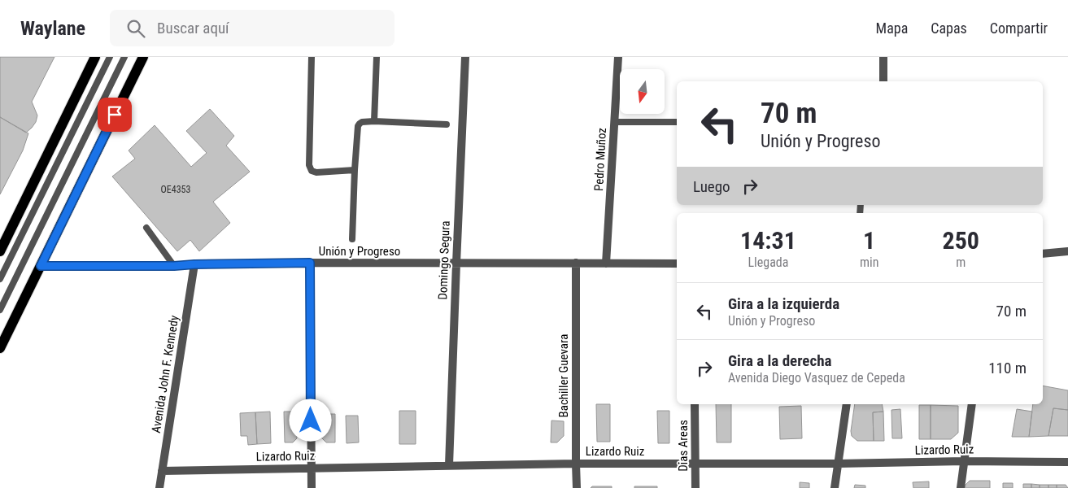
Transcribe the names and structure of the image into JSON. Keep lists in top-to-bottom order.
{
  "streets": {
    "street": [
      "Pedro Muñoz",
      "Unión y Progreso",
      "Domingo Segura",
      "Avenida John F. Kennedy",
      "Bachiller Guevara",
      "Dias Areas",
      "Lizardo Ruiz"
    ]
  },
  "crossings": [
    ["Pedro Muñoz", "Unión y Progreso"],
    ["Unión y Progreso", "Domingo Segura"],
    ["Unión y Progreso", "Avenida John F. Kennedy"],
    ["Unión y Progreso", "Bachiller Guevara"],
    ["Domingo Segura", "Lizardo Ruiz"],
    ["Avenida John F. Kennedy", "Lizardo Ruiz"],
    ["Bachiller Guevara", "Lizardo Ruiz"],
    ["Dias Areas", "Lizardo Ruiz"]
  ],
  "house_numbers": ["OE4353"],
  "north": "bottom",
  "page": {
    "header": "Waylane",
    "search": "Buscar aquí",
    "nav": ["Mapa", "Capas", "Compartir"],
    "turn": ["70 m", "Unión y Progreso"],
    "then": "Luego",
    "eta": [
      "14:31",
      "Llegada",
      "1",
      "min",
      "250",
      "m"
    ],
    "list": [
      {
        "name": "Gira a la izquierda",
        "note": "Unión y Progreso",
        "value": "70 m"
      },
      {
        "name": "Gira a la derecha",
        "note": "Avenida Diego Vasquez de Cepeda",
        "value": "110 m"
      }
    ]
  }
}
